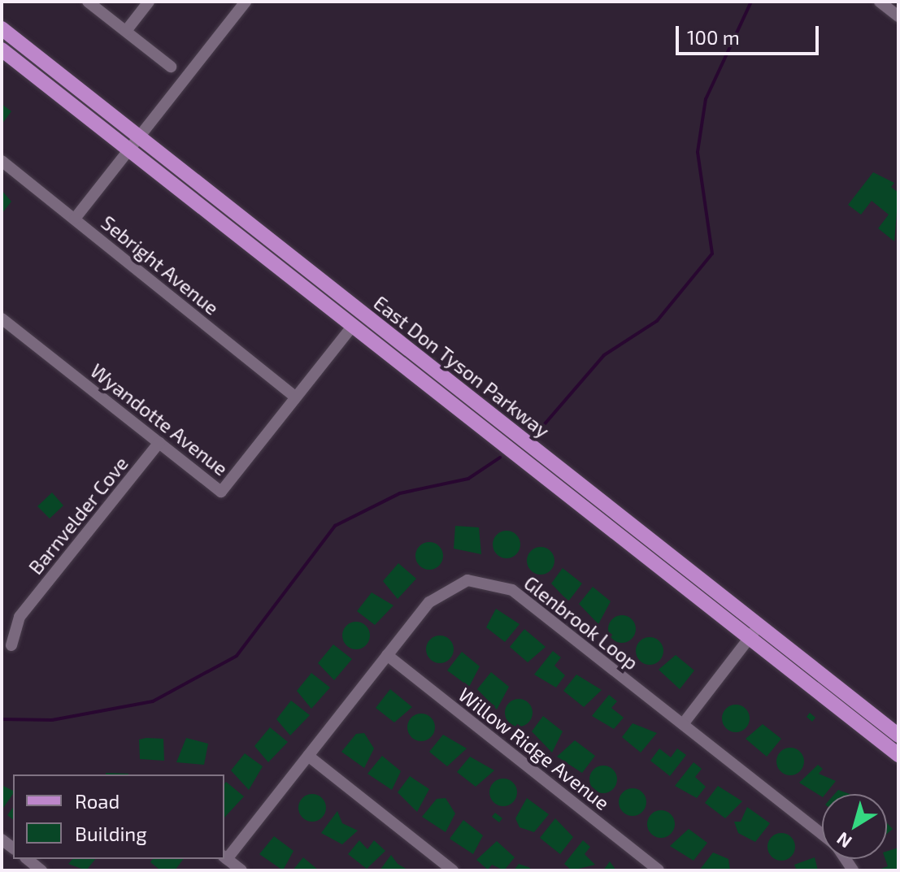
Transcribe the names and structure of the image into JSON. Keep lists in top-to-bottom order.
{
  "streets": {
    "main road": ["East Don Tyson Parkway"],
    "street": [
      "Sebright Avenue",
      "Wyandotte Avenue",
      "Barnvelder Cove",
      "Glenbrook Loop",
      "Willow Ridge Avenue"
    ]
  },
  "crossings": [
    ["Sebright Avenue", "Wyandotte Avenue"],
    ["East Don Tyson Parkway", "Wyandotte Avenue"],
    ["Wyandotte Avenue", "Barnvelder Cove"],
    ["Glenbrook Loop", "Willow Ridge Avenue"]
  ],
  "legend": ["Road", "Building"],
  "scale_bar": "100 m",
  "north": "bottom left"
}
